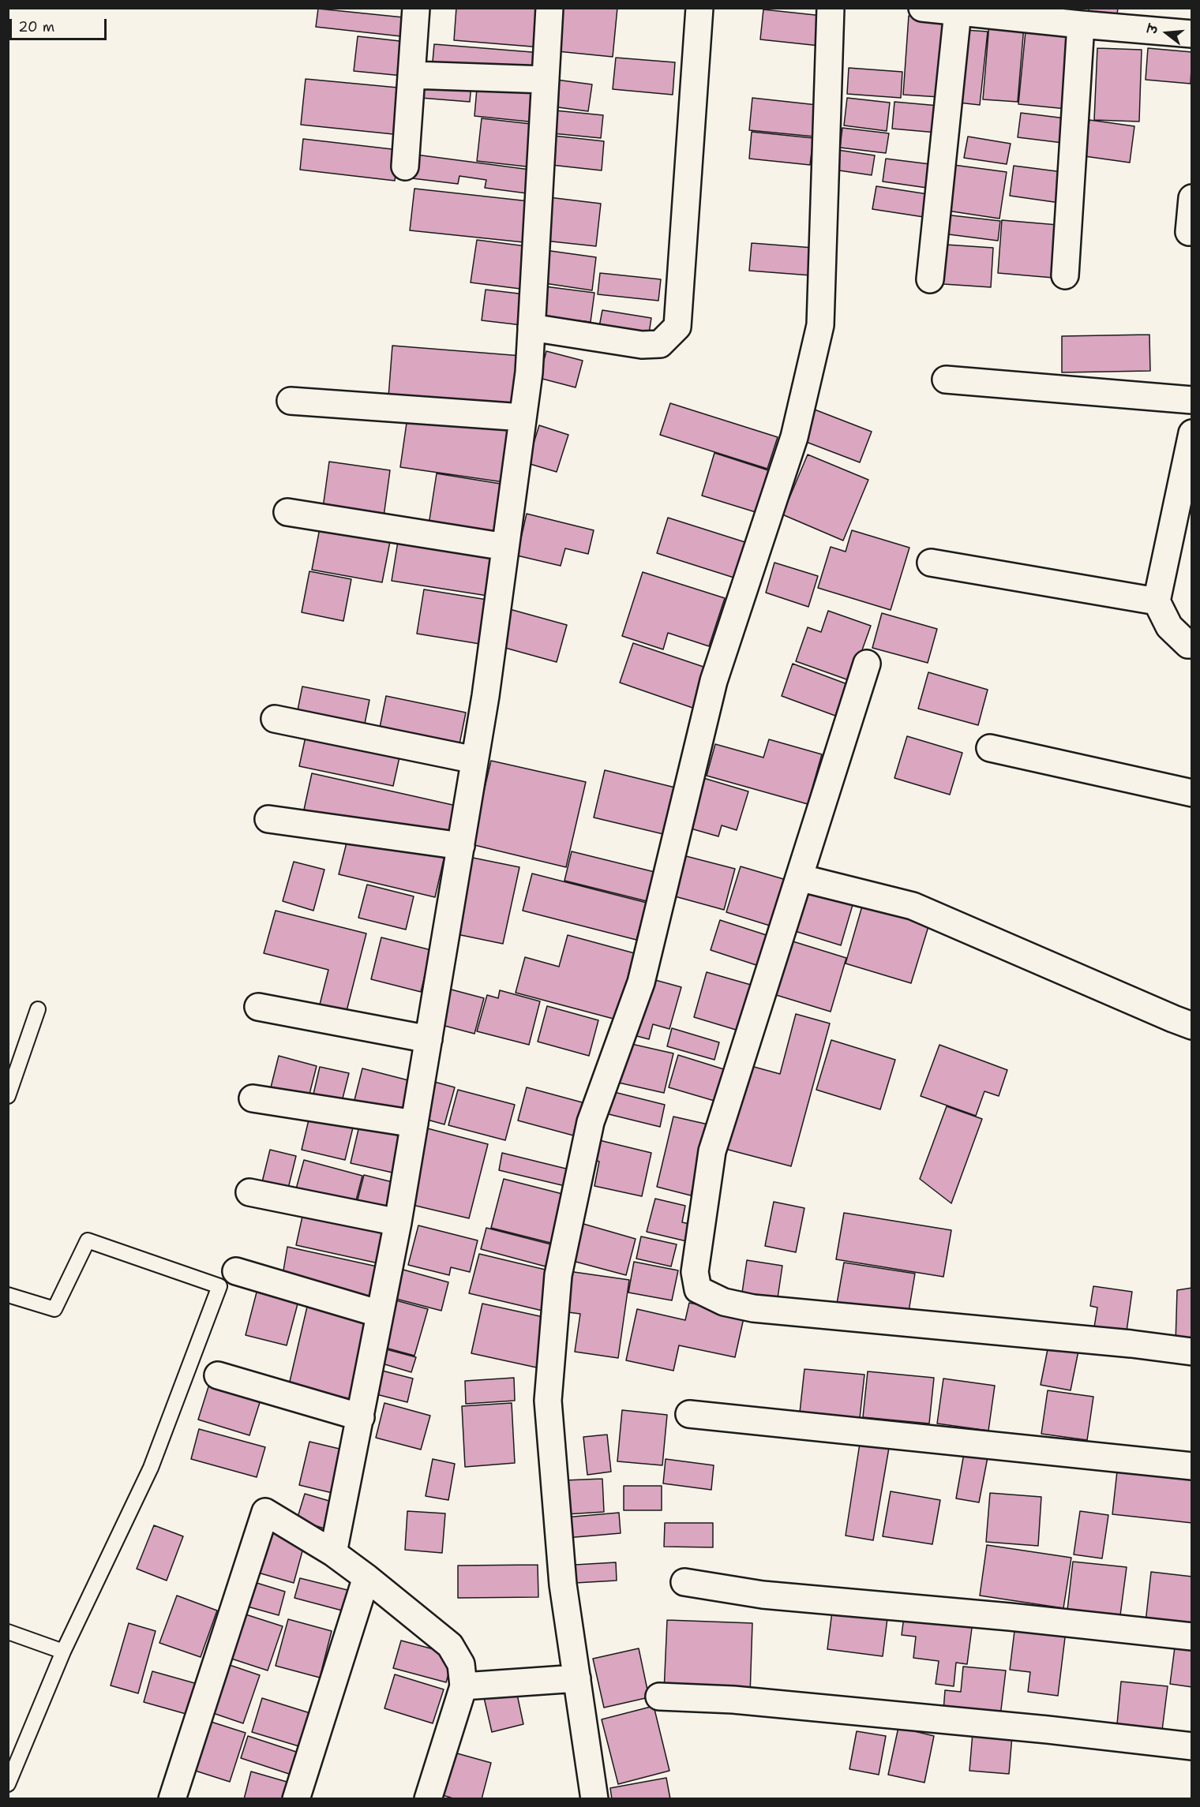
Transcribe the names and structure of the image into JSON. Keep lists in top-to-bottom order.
{
  "scale_bar": "20 m",
  "north": "left"
}
